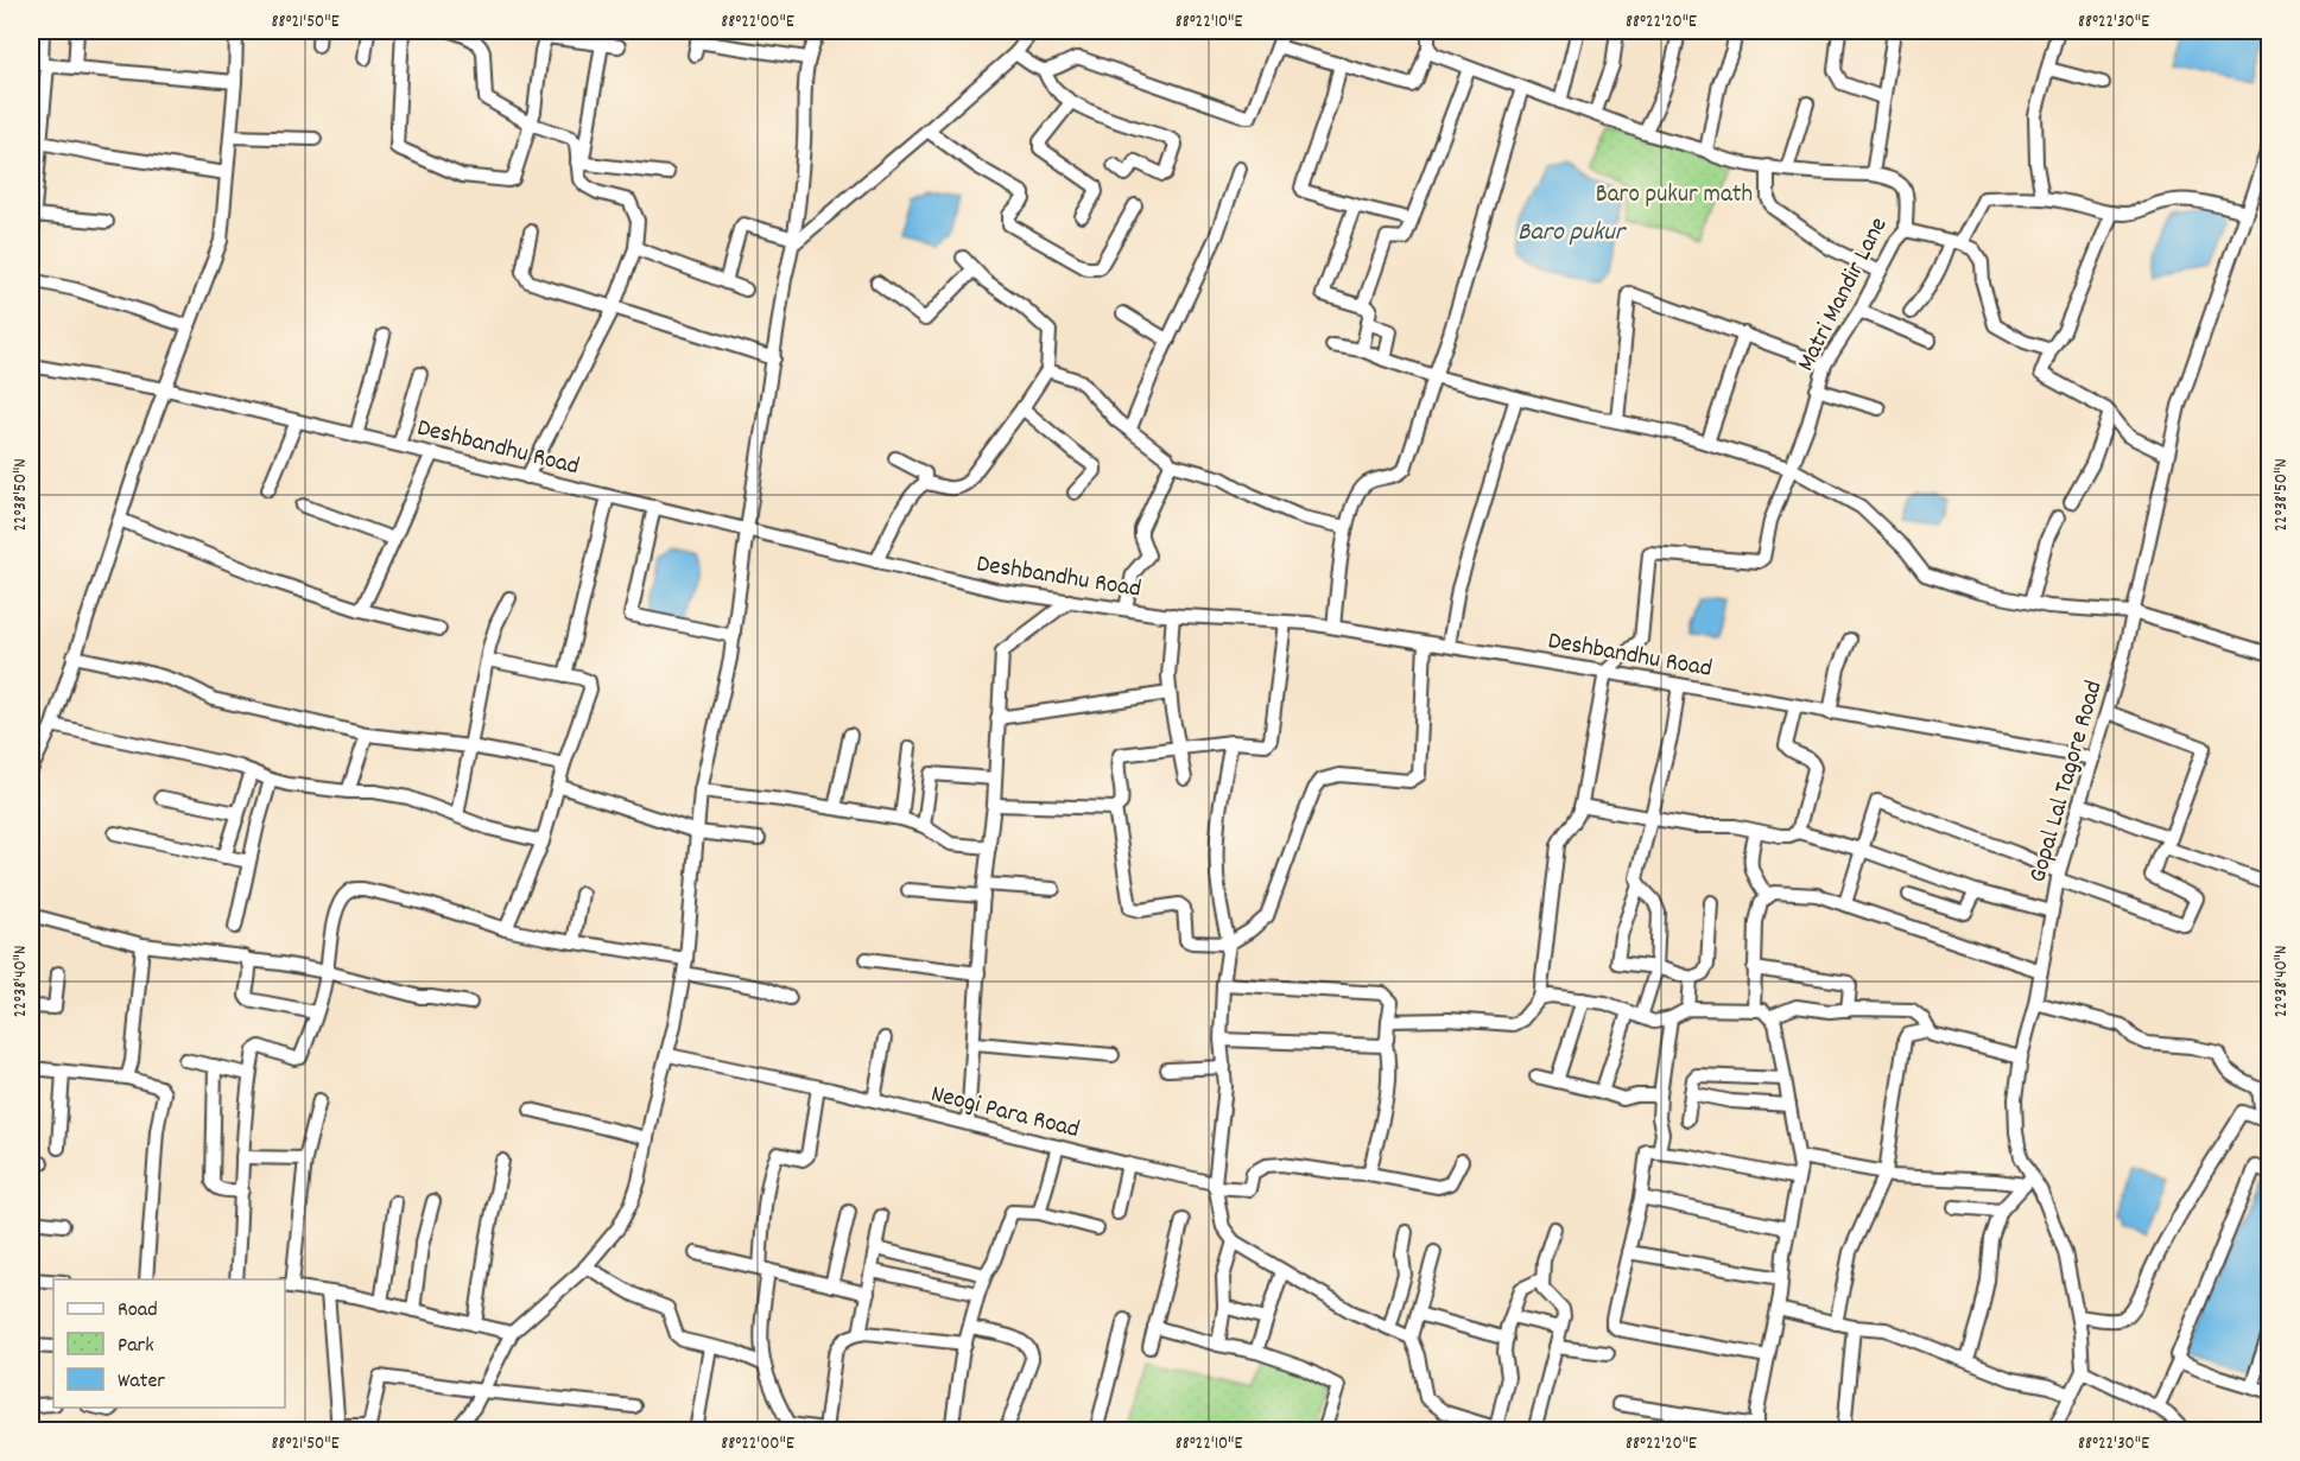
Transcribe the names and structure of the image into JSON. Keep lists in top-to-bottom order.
{
  "streets": {
    "street": [
      "Matri Mandir Lane",
      "Deshbandhu Road",
      "Gopal Lal Tagore Road",
      "Neogi Para Road"
    ]
  },
  "crossings": [
    ["Matri Mandir Lane", "Deshbandhu Road"],
    ["Deshbandhu Road", "Gopal Lal Tagore Road"]
  ],
  "water": ["Baro pukur"],
  "parks": ["Baro pukur math"],
  "legend": ["Road", "Park", "Water"],
  "coordinates": [
    "88°21'50\"E",
    "88°22'00\"E",
    "88°22'10\"E",
    "88°22'20\"E",
    "88°22'30\"E",
    "22°38'50\"N",
    "22°38'40\"N"
  ]
}
